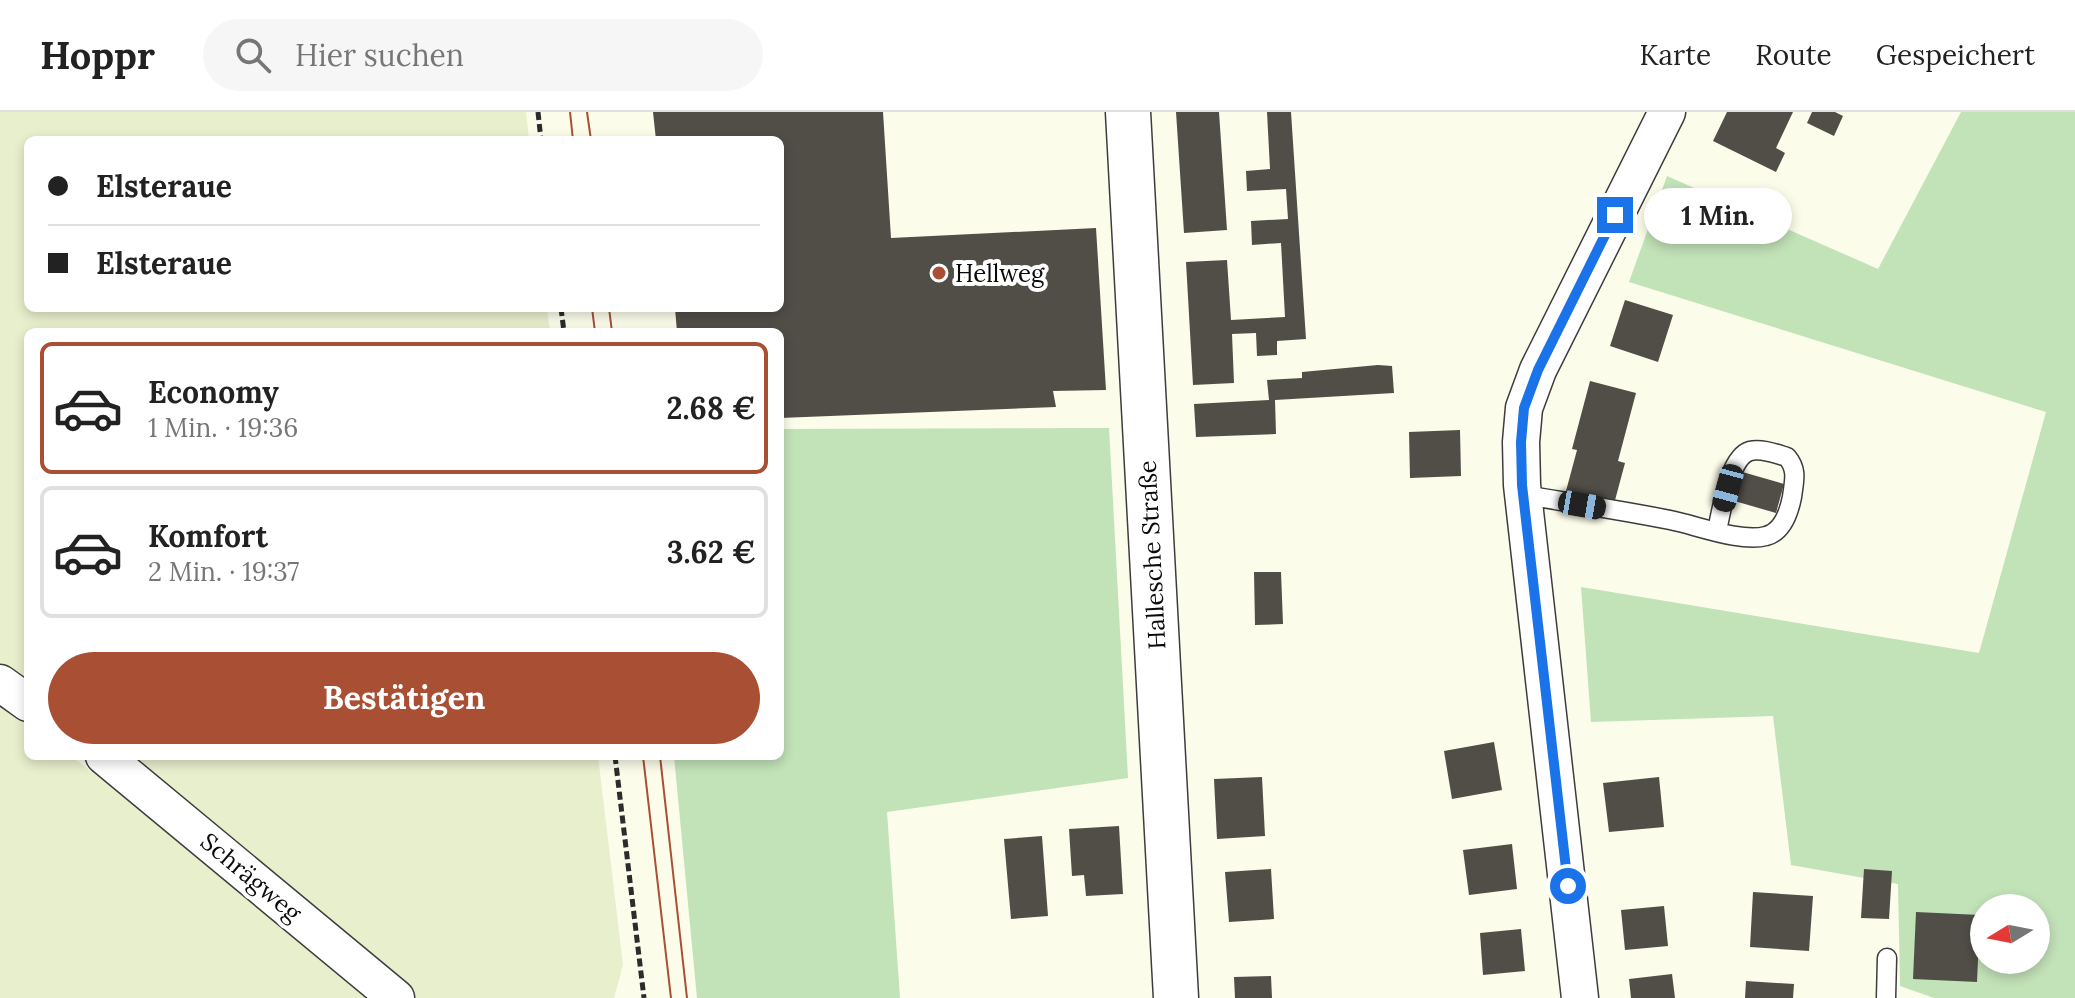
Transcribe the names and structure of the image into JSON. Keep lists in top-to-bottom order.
{
  "streets": {
    "street": ["Hallesche Straße", "Schrägweg"]
  },
  "places": ["Hellweg"],
  "north": "left",
  "page": {
    "header": "Hoppr",
    "search": "Hier suchen",
    "nav": ["Karte", "Route", "Gespeichert"],
    "banner": ["Elsteraue", "Elsteraue"],
    "bubble": "1 Min.",
    "list": [
      {
        "name": "Economy",
        "note": "1 Min. · 19:36",
        "value": "2.68 €"
      },
      {
        "name": "Komfort",
        "note": "2 Min. · 19:37",
        "value": "3.62 €"
      }
    ],
    "buttons": "Bestätigen"
  }
}
